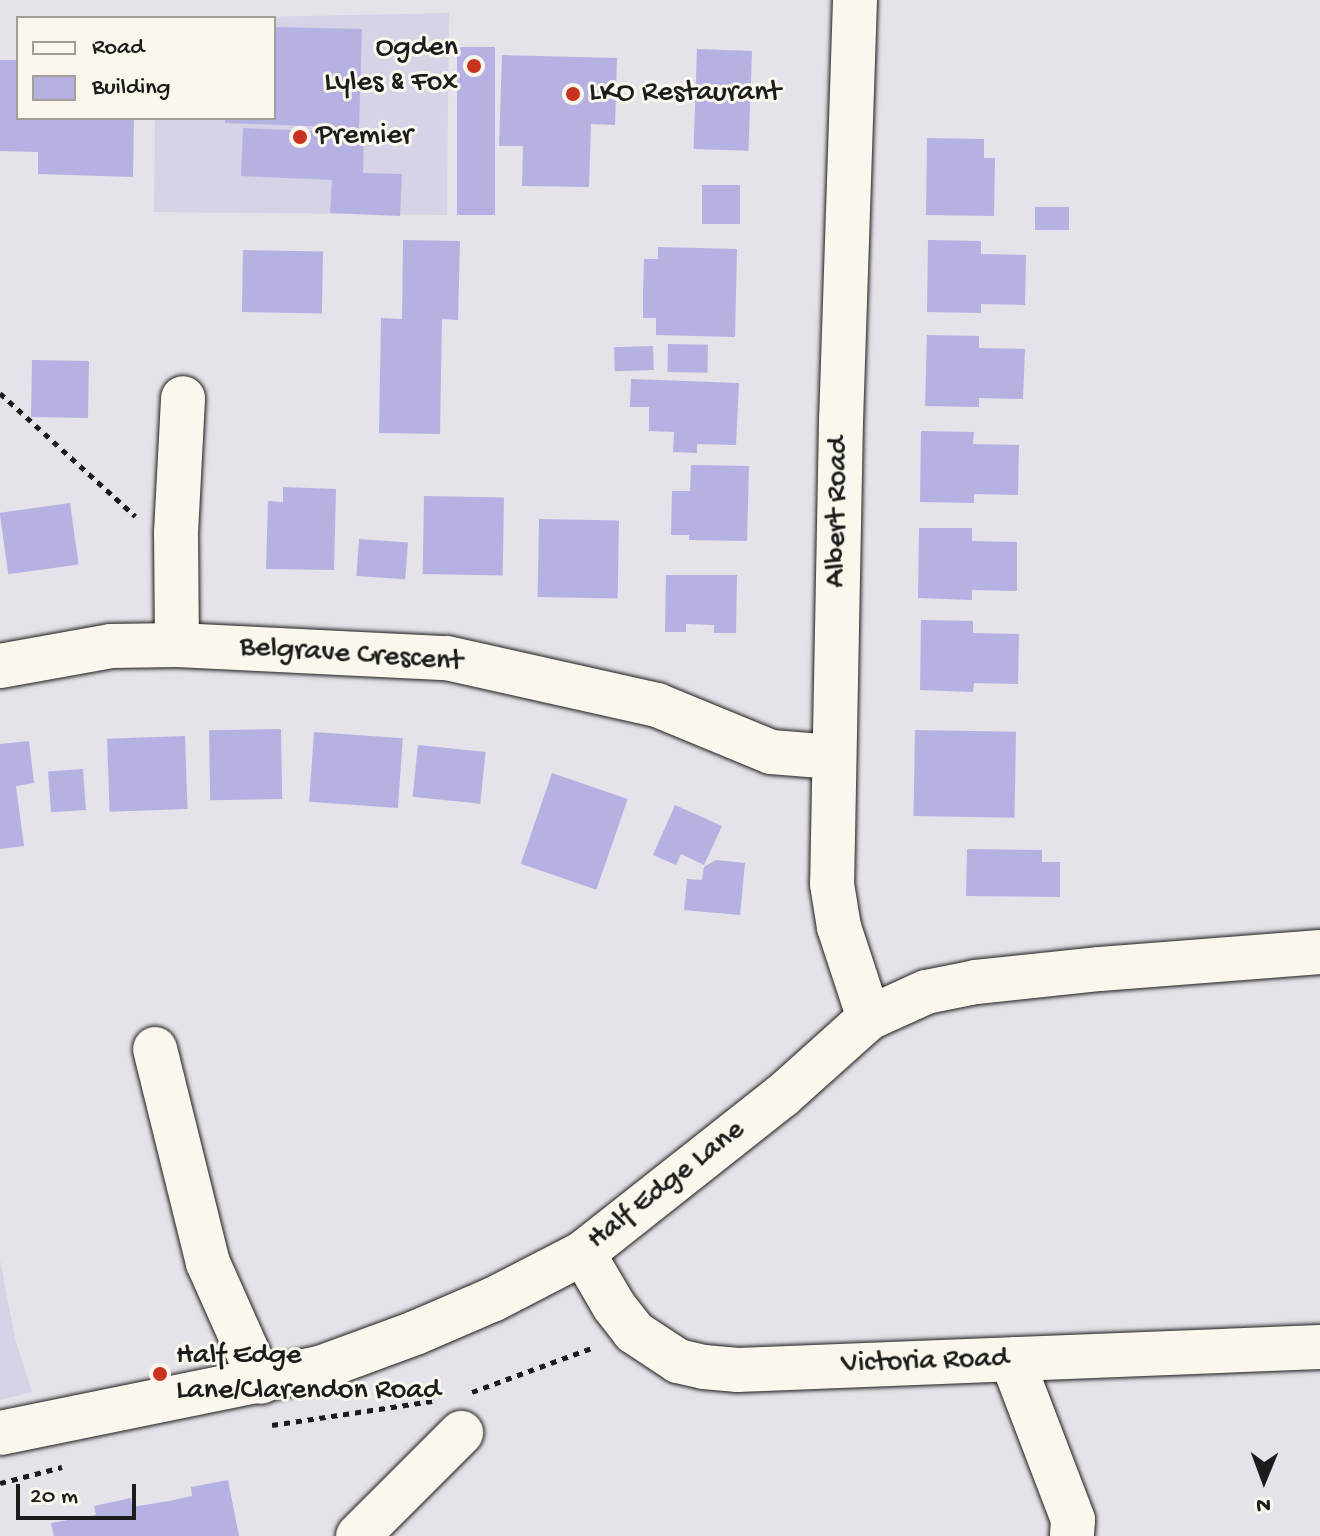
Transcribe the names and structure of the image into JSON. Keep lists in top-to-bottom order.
{
  "streets": {
    "street": [
      "Albert Road",
      "Belgrave Crescent",
      "Half Edge Lane",
      "Victoria Road"
    ]
  },
  "crossings": [
    ["Albert Road", "Belgrave Crescent"],
    ["Albert Road", "Half Edge Lane"],
    ["Half Edge Lane", "Victoria Road"]
  ],
  "places": [
    "Ogden Lyles & Fox",
    "LKO Restaurant",
    "Premier",
    "Half Edge Lane/Clarendon Road"
  ],
  "legend": ["Road", "Building"],
  "scale_bar": "20 m",
  "north": "bottom"
}
